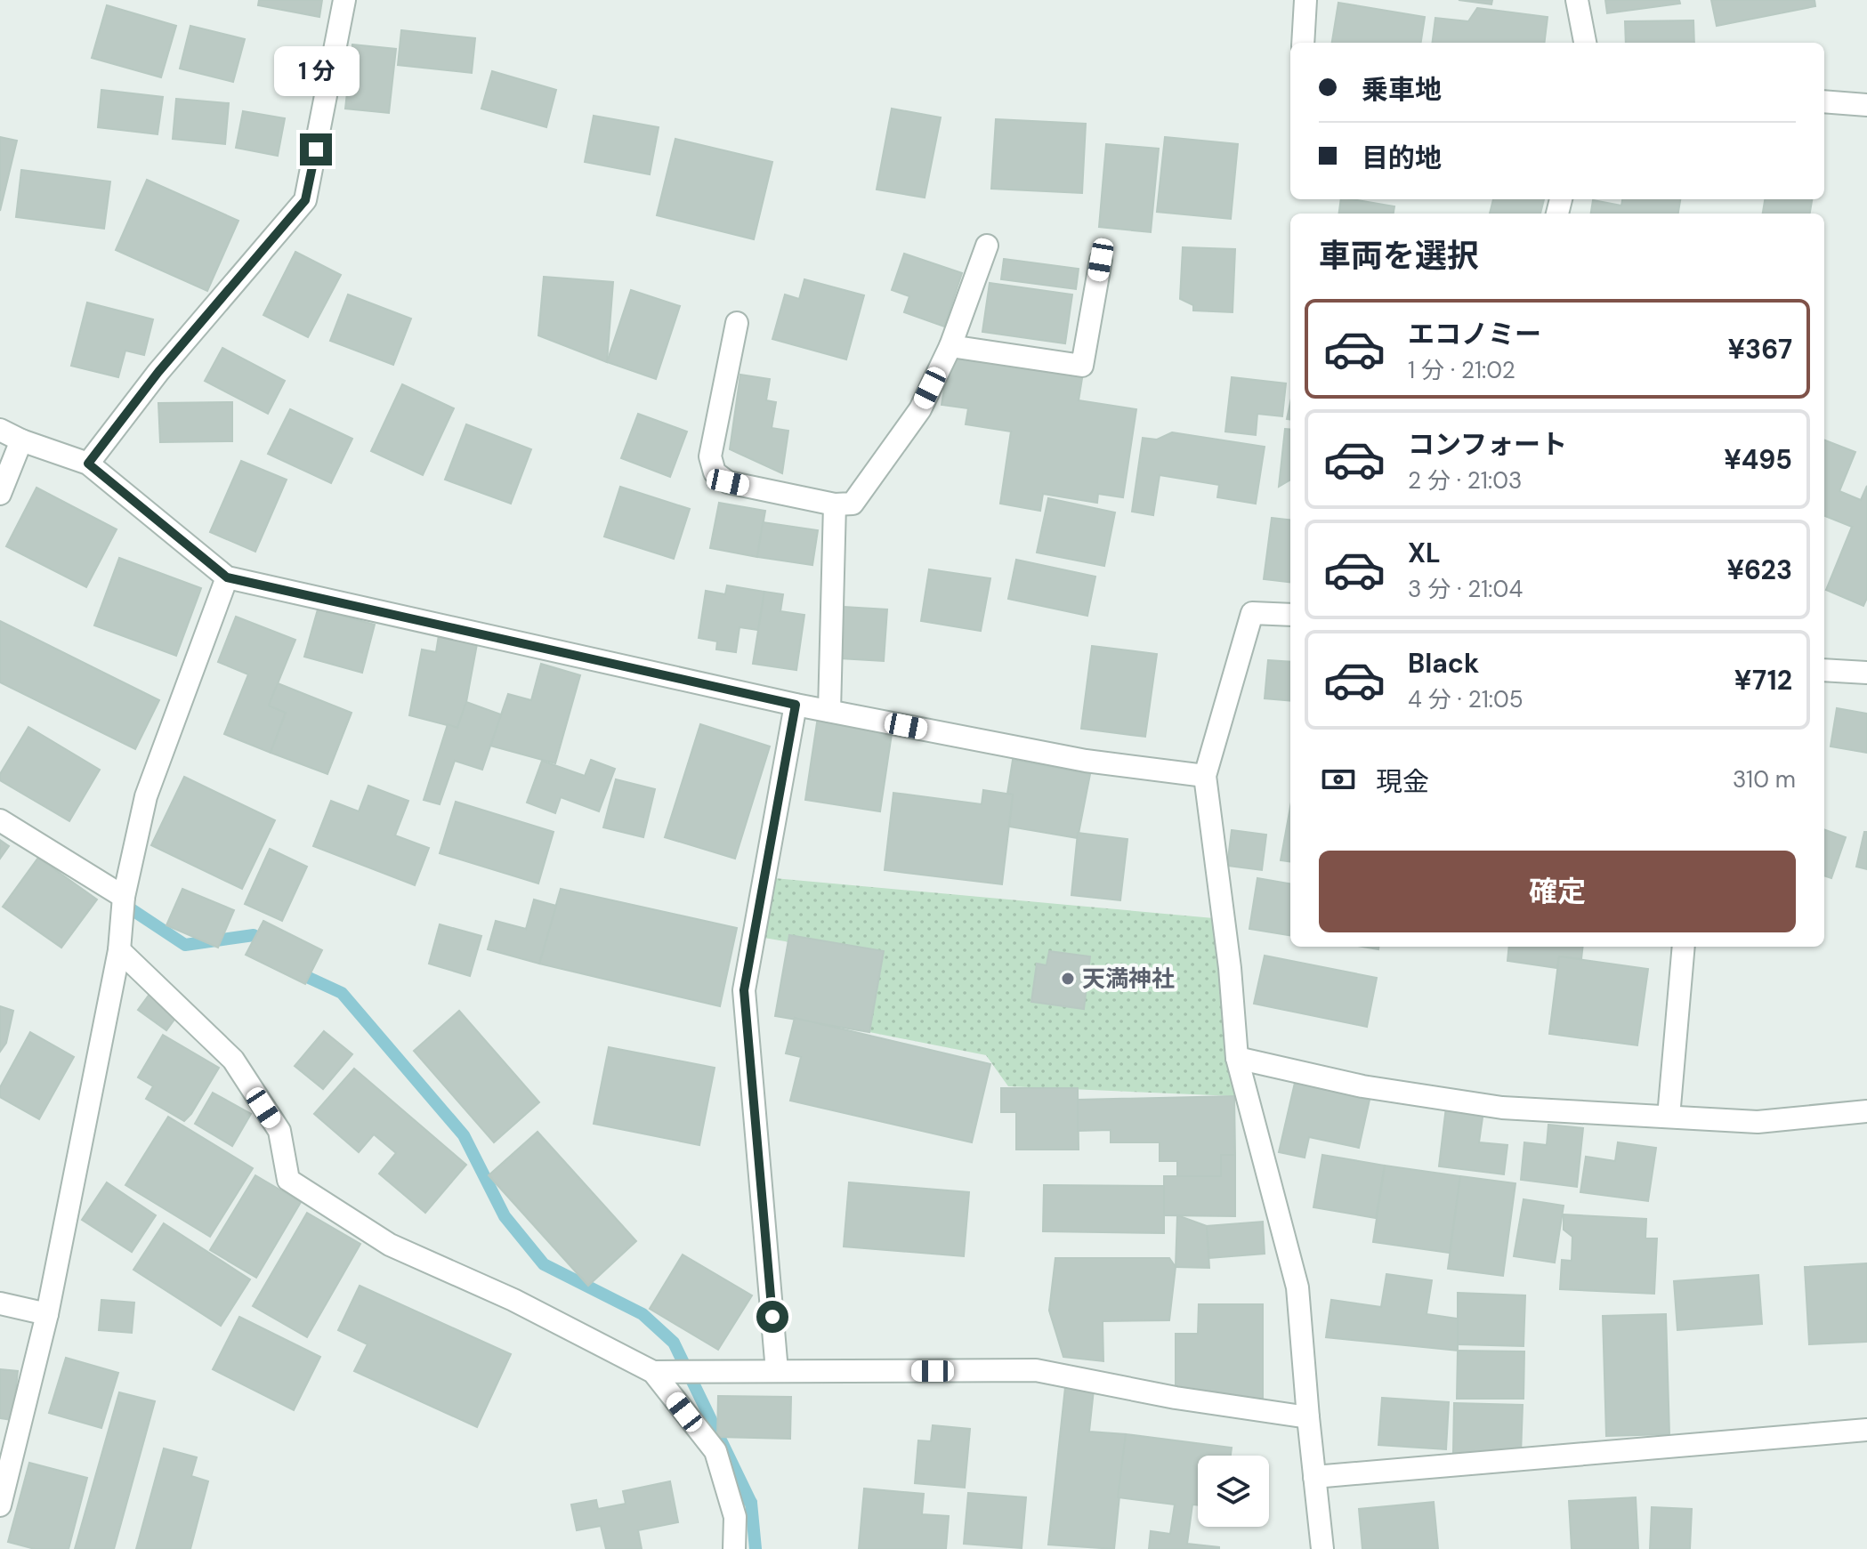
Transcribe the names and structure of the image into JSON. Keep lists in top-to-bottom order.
{
  "places": ["天満神社"],
  "page": {
    "banner": ["乗車地", "目的地"],
    "bubble": "1 分",
    "heading": "車両を選択",
    "list": [
      {
        "name": "エコノミー",
        "note": "1 分 · 21:02",
        "value": "¥367"
      },
      {
        "name": "コンフォート",
        "note": "2 分 · 21:03",
        "value": "¥495"
      },
      {
        "name": "XL",
        "note": "3 分 · 21:04",
        "value": "¥623"
      },
      {
        "name": "Black",
        "note": "4 分 · 21:05",
        "value": "¥712"
      }
    ],
    "pay": ["現金", "310 m"],
    "buttons": "確定"
  }
}
